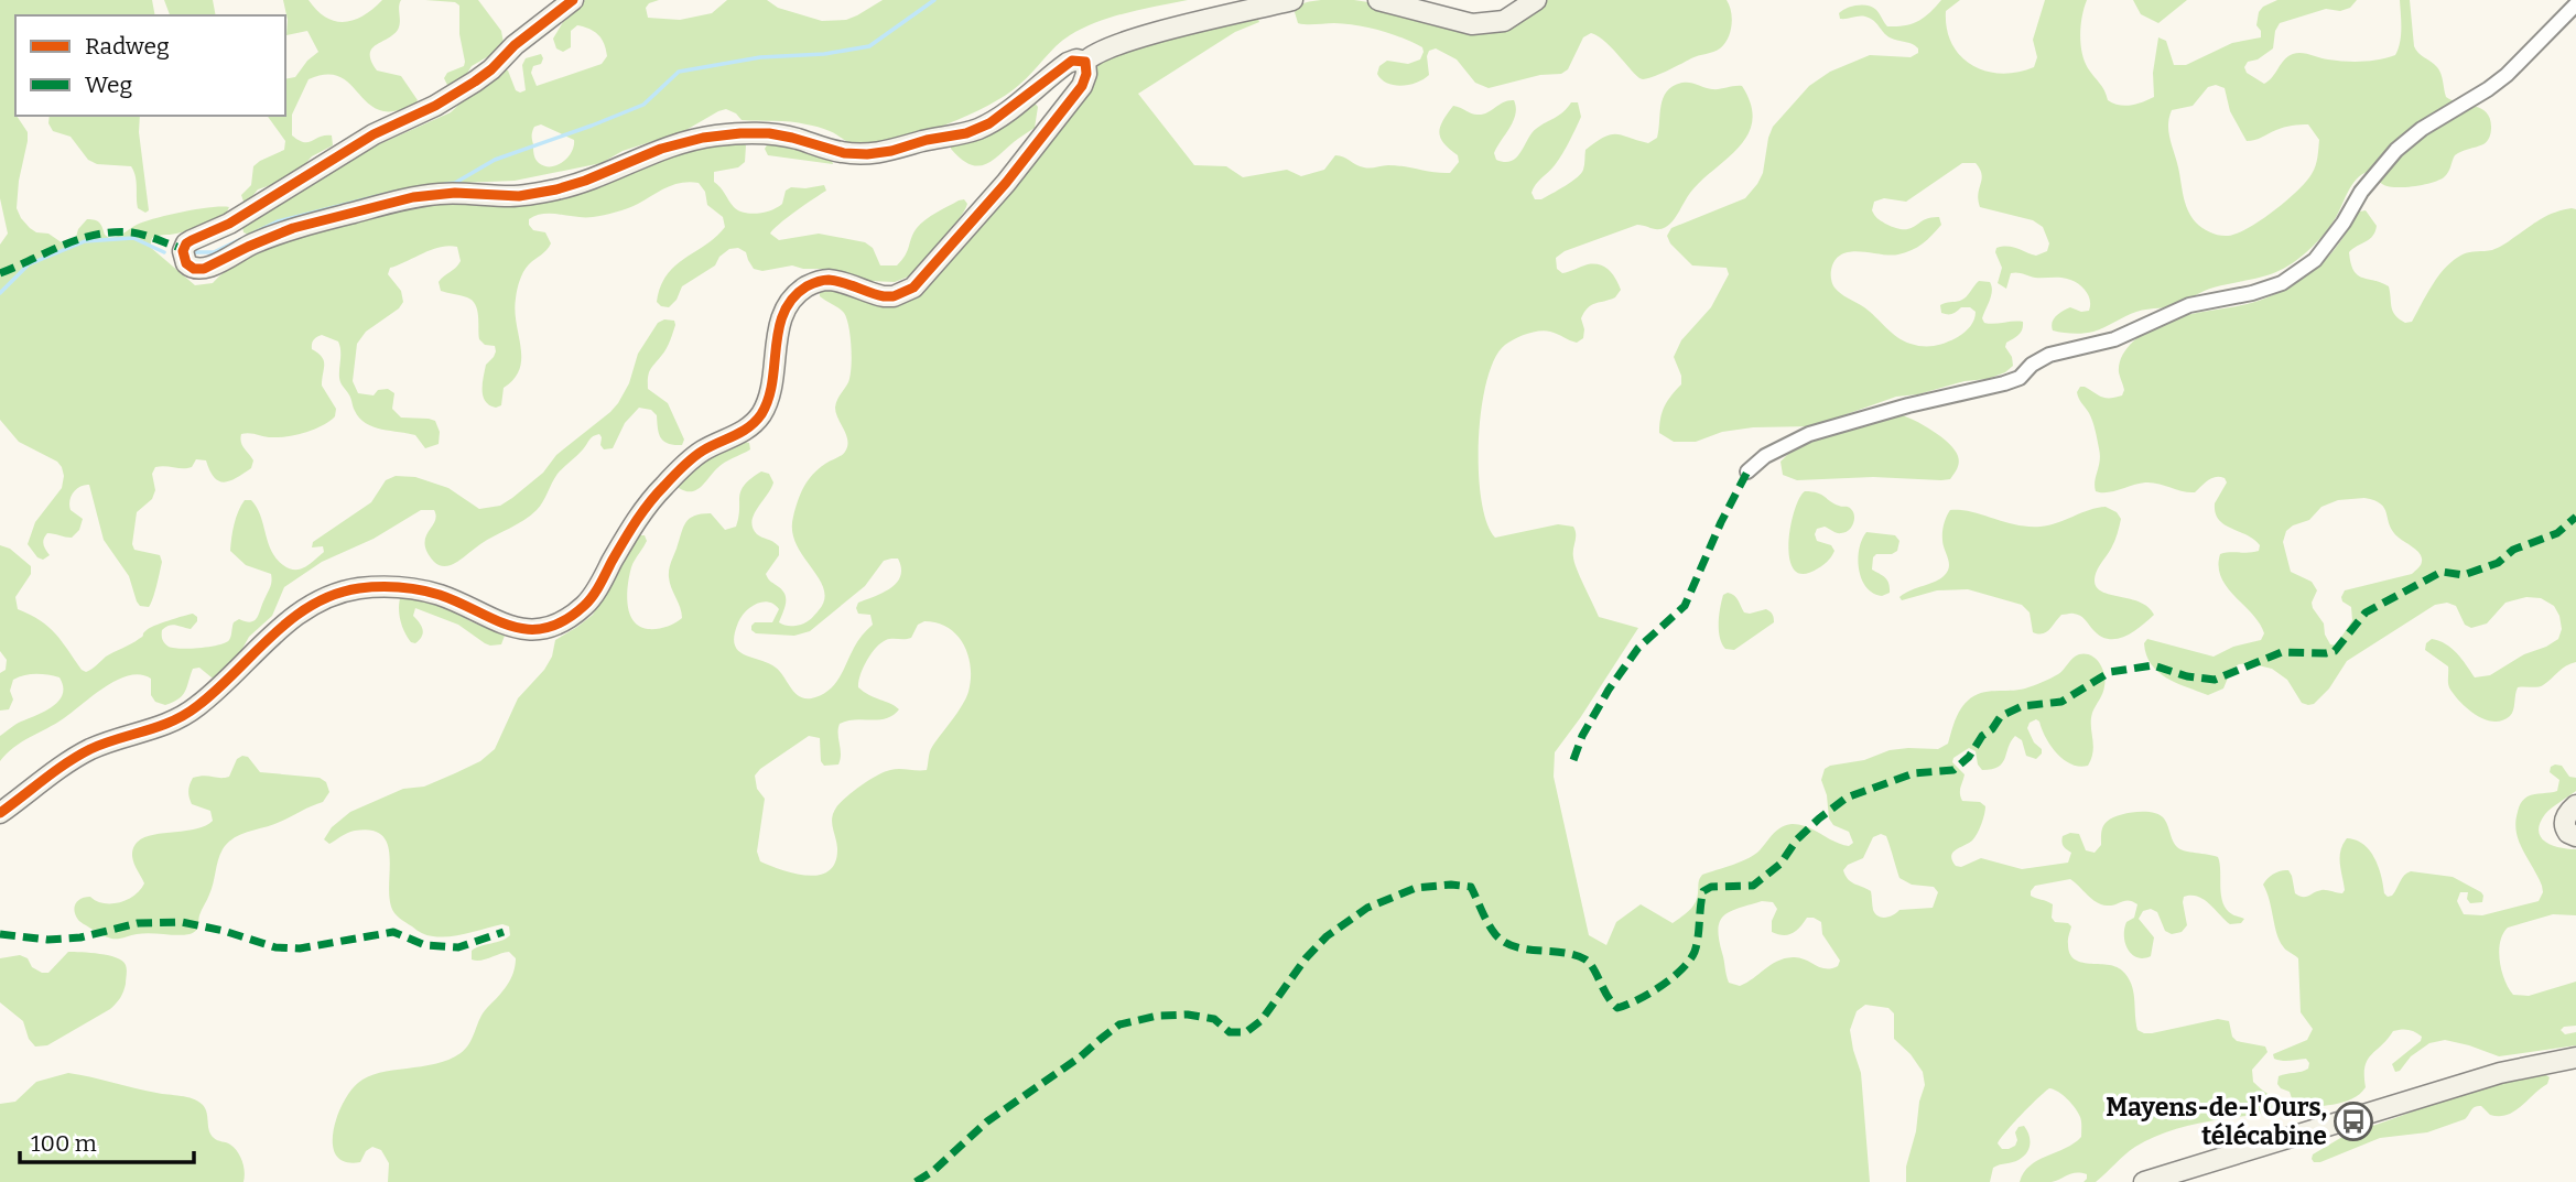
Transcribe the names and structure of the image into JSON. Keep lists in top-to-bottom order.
{
  "places": {
    "bus stop": ["Mayens-de-l'Ours, télécabine"]
  },
  "legend": ["Radweg", "Weg"],
  "scale_bar": "100 m"
}
